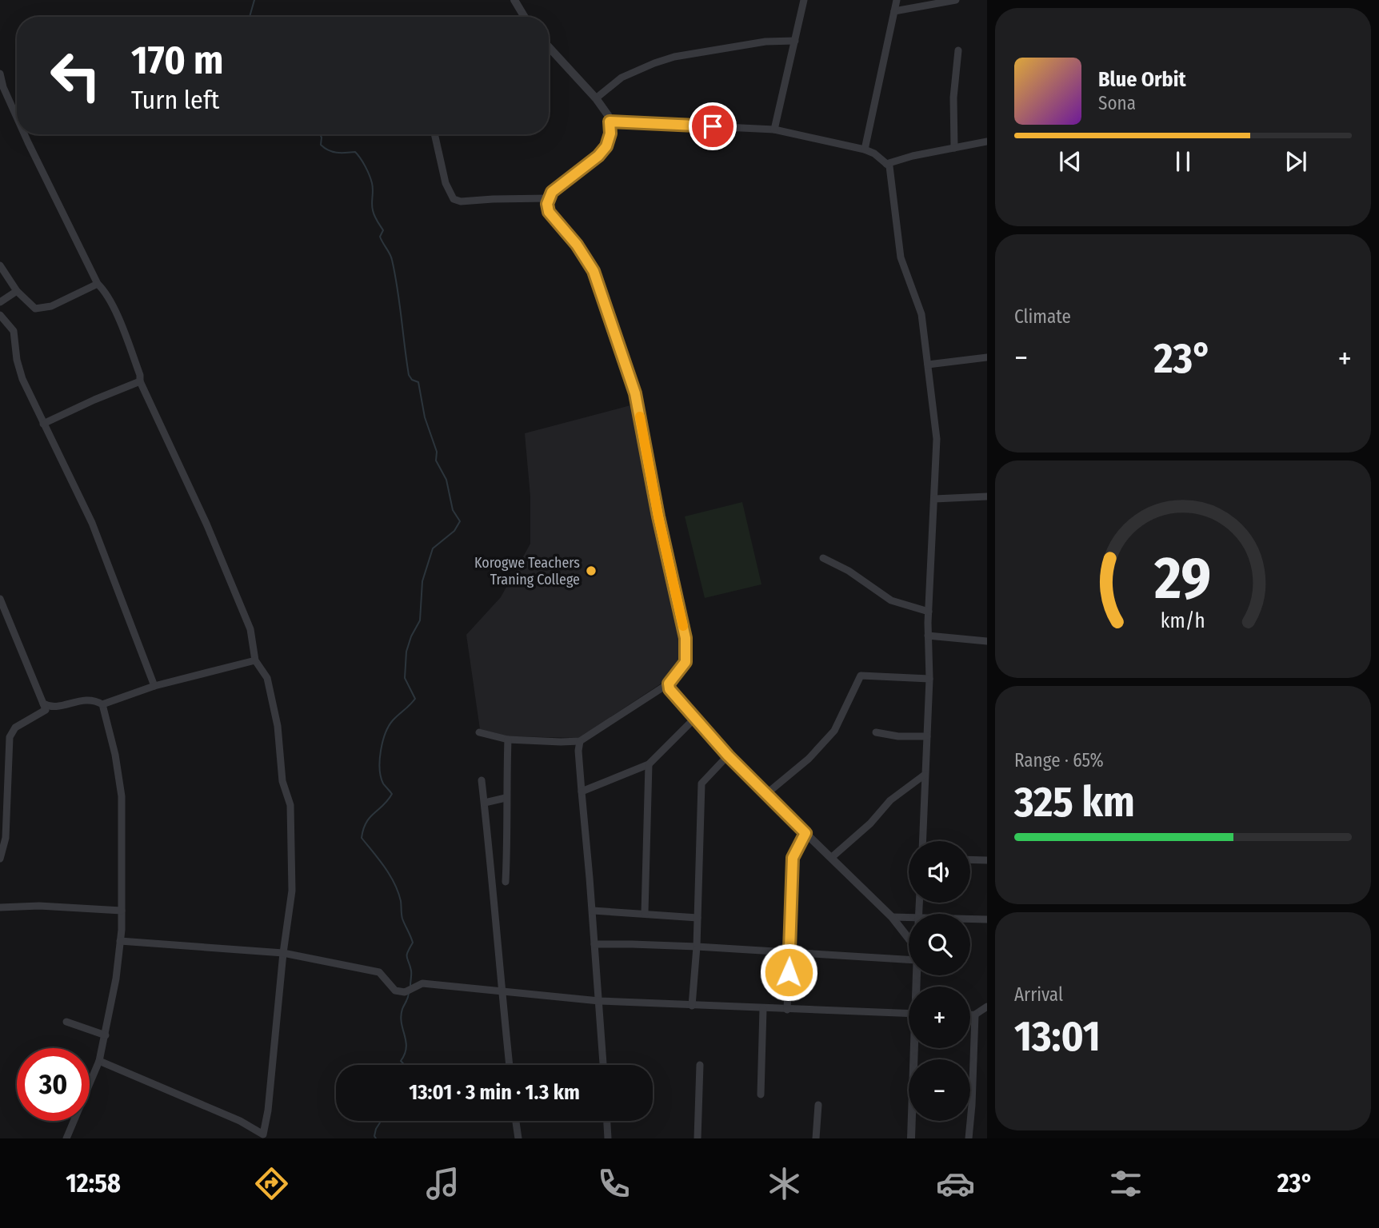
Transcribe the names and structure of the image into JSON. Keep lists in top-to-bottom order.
{
  "places": ["Korogwe Teachers Traning College"],
  "page": {
    "turn": ["170 m", "Turn left"],
    "song": ["Blue Orbit", "Sona"],
    "tile": [
      "Climate",
      ["Range · 65%", "325 km"],
      ["Arrival", "13:01"]
    ],
    "heat": ["−", "23°", "+"],
    "map_buttons": ["+", "−"],
    "limit": "30",
    "trip": "13:01 · 3 min · 1.3 km",
    "tabs": ["12:58", "23°"],
    "gauge": ["29", "km/h"]
  }
}
